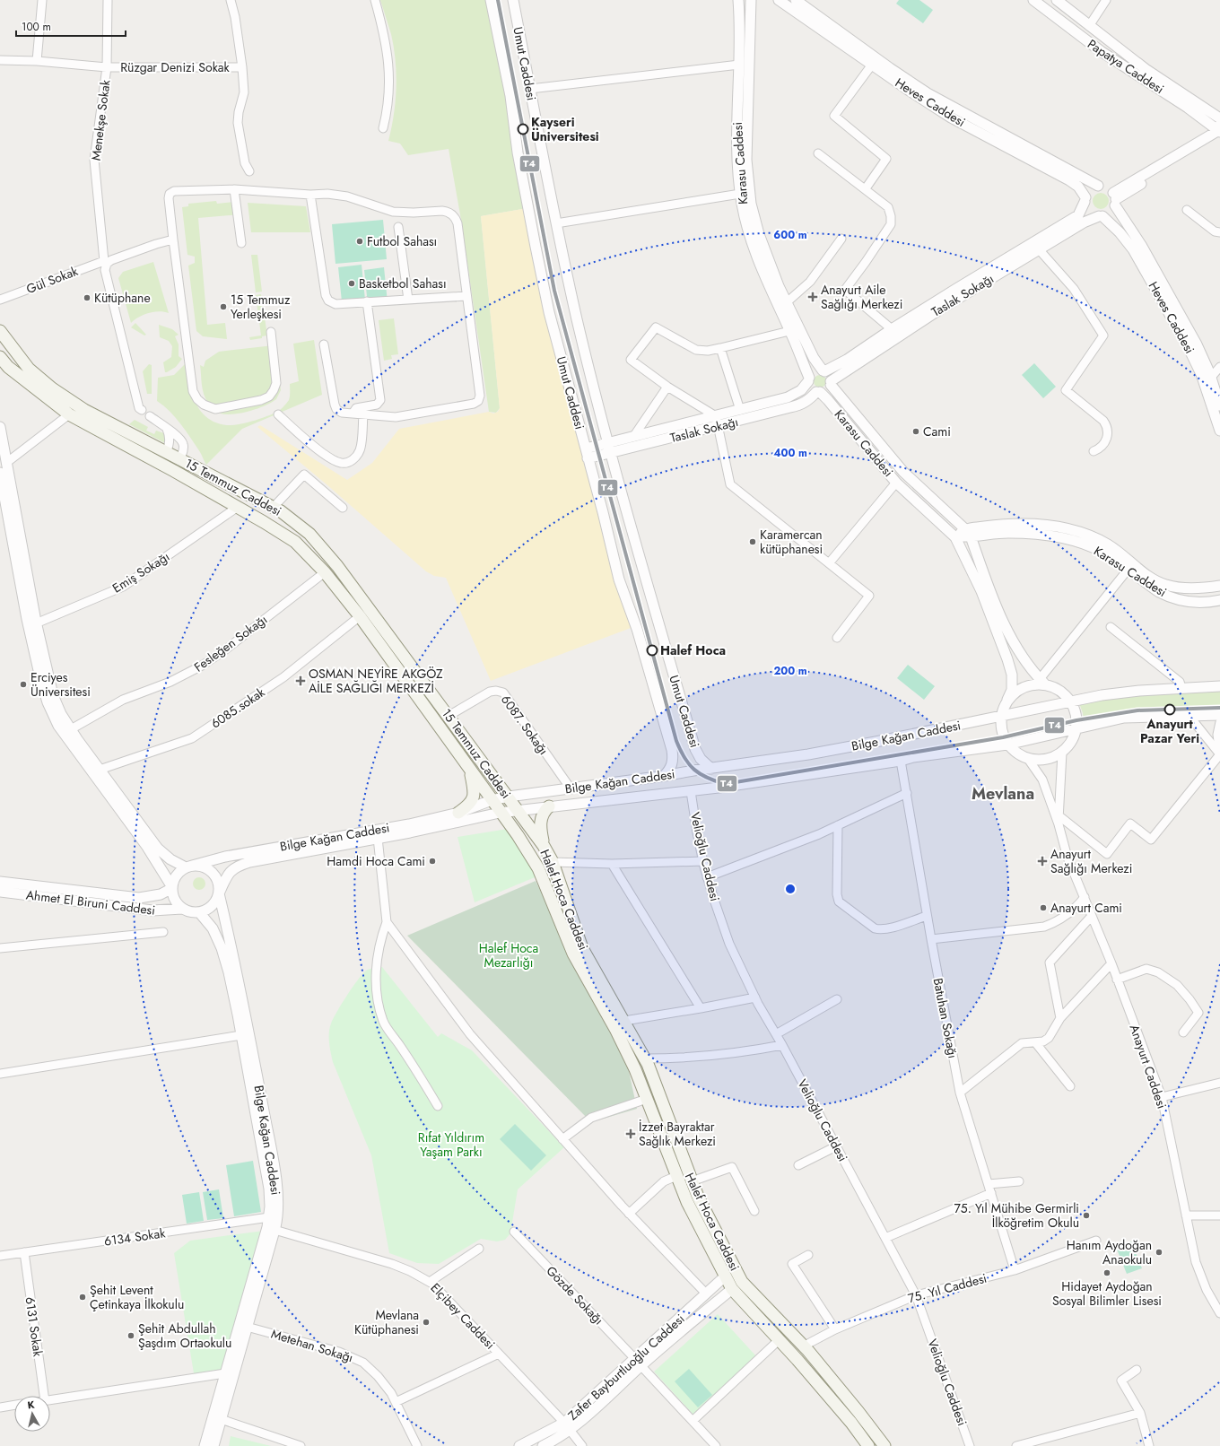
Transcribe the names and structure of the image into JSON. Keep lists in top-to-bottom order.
{
  "streets": {
    "main road": ["15 Temmuz Caddesi", "Halef Hoca Caddesi"],
    "street": [
      "Umut Caddesi",
      "Papatya Caddesi",
      "Rüzgar Denizi Sokak",
      "Heves Caddesi",
      "Menekşe Sokak",
      "Karasu Caddesi",
      "Gül Sokak",
      "Taslak Sokağı",
      "Emiş Sokağı",
      "Fesleğen Sokağı",
      "6085.sokak",
      "6087. Sokağı",
      "Bilge Kağan Caddesi",
      "Velioğlu Caddesi",
      "Ahmet El Biruni Caddesi",
      "Batuhan Sokağı",
      "Anayurt Caddesi",
      "6134 Sokak",
      "75. Yıl Caddesi",
      "Gözde Sokağı",
      "Elçibey Caddesi",
      "6131 Sokak",
      "Metehan Sokağı",
      "Zafer Bayburtluoğlu Caddesi"
    ]
  },
  "crossings": [
    ["Umut Caddesi", "Taslak Sokağı"],
    ["Umut Caddesi", "Bilge Kağan Caddesi"],
    ["Rüzgar Denizi Sokak", "Menekşe Sokak"],
    ["Heves Caddesi", "Taslak Sokağı"],
    ["Menekşe Sokak", "Gül Sokak"],
    ["Karasu Caddesi", "Taslak Sokağı"],
    ["15 Temmuz Caddesi", "Emiş Sokağı"],
    ["15 Temmuz Caddesi", "Fesleğen Sokağı"],
    ["15 Temmuz Caddesi", "6085.sokak"],
    ["15 Temmuz Caddesi", "6087. Sokağı"],
    ["15 Temmuz Caddesi", "Bilge Kağan Caddesi"],
    ["15 Temmuz Caddesi", "Halef Hoca Caddesi"],
    ["6087. Sokağı", "Bilge Kağan Caddesi"],
    ["Bilge Kağan Caddesi", "Velioğlu Caddesi"],
    ["Bilge Kağan Caddesi", "Halef Hoca Caddesi"],
    ["Bilge Kağan Caddesi", "Ahmet El Biruni Caddesi"],
    ["Bilge Kağan Caddesi", "Batuhan Sokağı"],
    ["Bilge Kağan Caddesi", "6134 Sokak"],
    ["Bilge Kağan Caddesi", "Elçibey Caddesi"],
    ["Bilge Kağan Caddesi", "Metehan Sokağı"],
    ["Velioğlu Caddesi", "75. Yıl Caddesi"],
    ["Halef Hoca Caddesi", "75. Yıl Caddesi"],
    ["Halef Hoca Caddesi", "Zafer Bayburtluoğlu Caddesi"],
    ["Batuhan Sokağı", "75. Yıl Caddesi"],
    ["6134 Sokak", "6131 Sokak"],
    ["Gözde Sokağı", "Zafer Bayburtluoğlu Caddesi"],
    ["Elçibey Caddesi", "Zafer Bayburtluoğlu Caddesi"]
  ],
  "districts": ["Mevlana"],
  "parks": ["Halef Hoca Mezarlığı", "Rıfat Yıldırım Yaşam Parkı"],
  "places": {
    "other": [
      "Kayseri Üniversitesi",
      "Futbol Sahası",
      "Basketbol Sahası",
      "Kütüphane",
      "15 Temmuz Yerleşkesi",
      "Cami",
      "Karamercan kütüphanesi",
      "Halef Hoca",
      "Erciyes Üniversitesi",
      "Anayurt Pazar Yeri",
      "Hamdi Hoca Cami",
      "Anayurt Cami",
      "75. Yıl Mühibe Germirli İlköğretim Okulu",
      "Hanım Aydoğan Anaokulu",
      "Hidayet Aydoğan Sosyal Bilimler Lisesi",
      "Şehit Levent Çetinkaya İlkokulu",
      "Mevlana Kütüphanesi",
      "Şehit Abdullah Şaşdım Ortaokulu"
    ],
    "health": [
      "Anayurt Aile Sağlığı Merkezi",
      "OSMAN NEYİRE AKGÖZ AİLE SAĞLIĞI MERKEZİ",
      "Anayurt Sağlığı Merkezi",
      "İzzet Bayraktar Sağlık Merkezi"
    ]
  },
  "lines": ["transit line T4"],
  "scale_bar": "100 m",
  "north": "top",
  "rings": ["600 m", "400 m", "200 m"]
}
